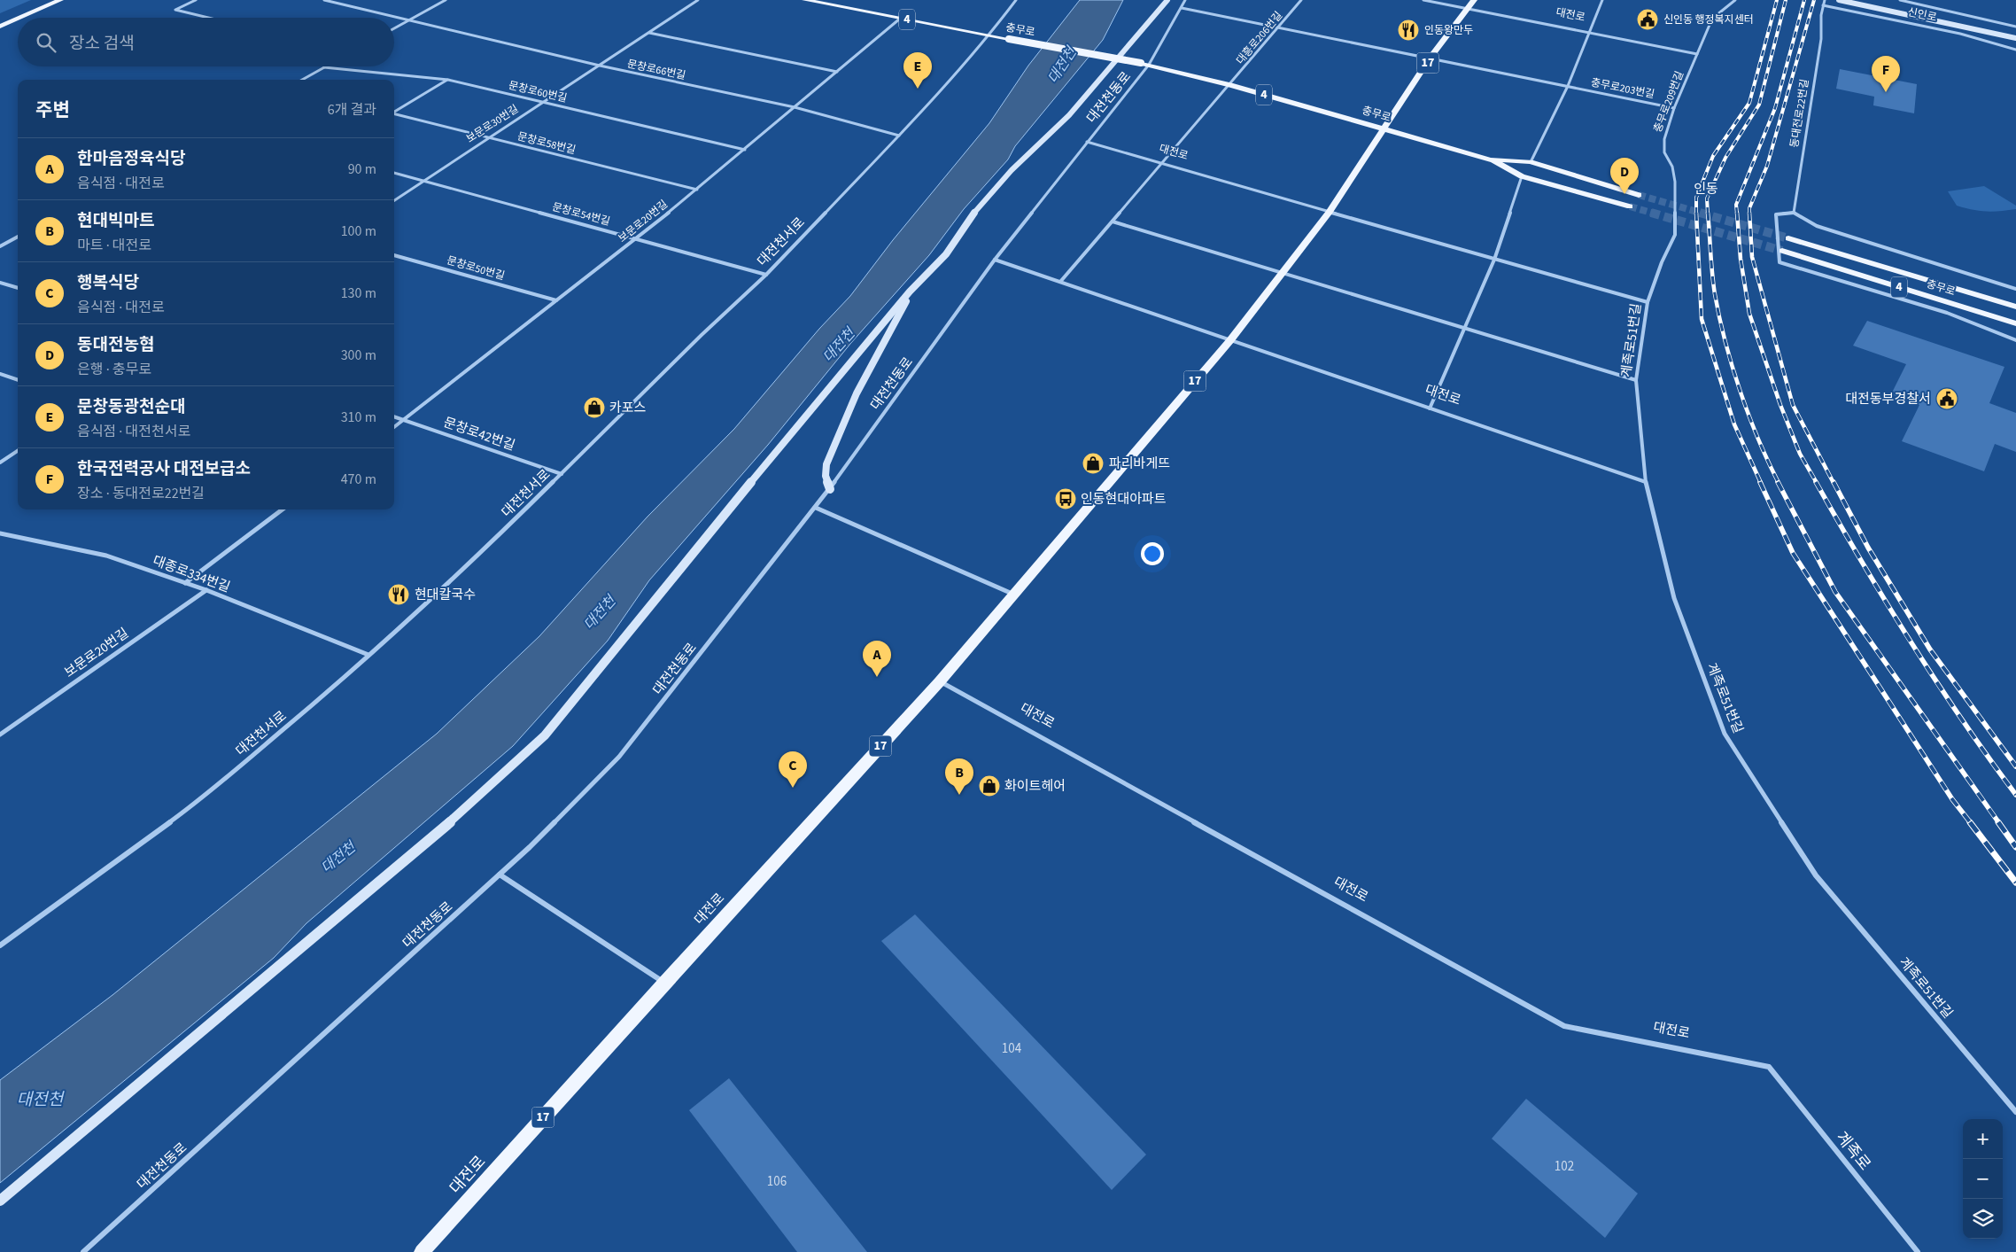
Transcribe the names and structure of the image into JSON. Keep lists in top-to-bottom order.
{
  "streets": {
    "main road": [
      "대전로",
      "신인로",
      "4",
      "충무로",
      "17"
    ],
    "street": [
      "대흥로206번길",
      "문창로66번길",
      "충무로203번길",
      "문창로60번길",
      "대전천동로",
      "충무로209번길",
      "동대전로22번길",
      "보문로30번길",
      "문창로58번길",
      "문창로54번길",
      "보문로20번길",
      "대전천서로",
      "문창로50번길",
      "계족로51번길",
      "문창로42번길",
      "대종로334번길",
      "계족로"
    ]
  },
  "crossings": [
    ["대전로", "충무로"],
    ["대전로", "충무로203번길"],
    ["대전로", "대전천동로"],
    ["대전로", "충무로209번길"],
    ["대전로", "계족로51번길"],
    ["대전로", "계족로"],
    ["신인로", "동대전로22번길"],
    ["충무로", "대흥로206번길"],
    ["충무로", "충무로203번길"],
    ["충무로", "대전천동로"],
    ["충무로", "보문로20번길"],
    ["충무로", "대전천서로"],
    ["문창로66번길", "보문로30번길"],
    ["문창로66번길", "보문로20번길"],
    ["문창로66번길", "대전천서로"],
    ["충무로203번길", "충무로209번길"],
    ["문창로60번길", "보문로30번길"],
    ["문창로60번길", "보문로20번길"],
    ["충무로209번길", "계족로51번길"],
    ["보문로30번길", "문창로58번길"],
    ["보문로30번길", "문창로54번길"],
    ["문창로58번길", "보문로20번길"],
    ["문창로54번길", "보문로20번길"],
    ["문창로54번길", "대전천서로"],
    ["보문로20번길", "문창로50번길"],
    ["보문로20번길", "문창로42번길"],
    ["보문로20번길", "대종로334번길"],
    ["대전천서로", "문창로42번길"],
    ["대전천서로", "대종로334번길"]
  ],
  "districts": ["인동"],
  "water": ["대전천"],
  "places": {
    "public building": ["신인동 행정복지센터", "대전동부경찰서"],
    "restaurant": ["인동왕만두", "현대칼국수"],
    "shop": ["카포스", "파리바게뜨", "화이트헤어"],
    "bus stop": ["인동현대아파트"]
  },
  "house_numbers": ["104", "102", "106"],
  "page": {
    "search": "장소 검색",
    "pins": [
      "E",
      "F",
      "D",
      "A",
      "C",
      "B"
    ],
    "heading": ["주변", "6개 결과"],
    "list": [
      {
        "mark": "A",
        "name": "한마음정육식당",
        "note": "음식점 · 대전로",
        "value": "90 m"
      },
      {
        "mark": "B",
        "name": "현대빅마트",
        "note": "마트 · 대전로",
        "value": "100 m"
      },
      {
        "mark": "C",
        "name": "행복식당",
        "note": "음식점 · 대전로",
        "value": "130 m"
      },
      {
        "mark": "D",
        "name": "동대전농협",
        "note": "은행 · 충무로",
        "value": "300 m"
      },
      {
        "mark": "E",
        "name": "문창동광천순대",
        "note": "음식점 · 대전천서로",
        "value": "310 m"
      },
      {
        "mark": "F",
        "name": "한국전력공사 대전보급소",
        "note": "장소 · 동대전로22번길",
        "value": "470 m"
      }
    ],
    "map_buttons": ["+", "−"]
  }
}
